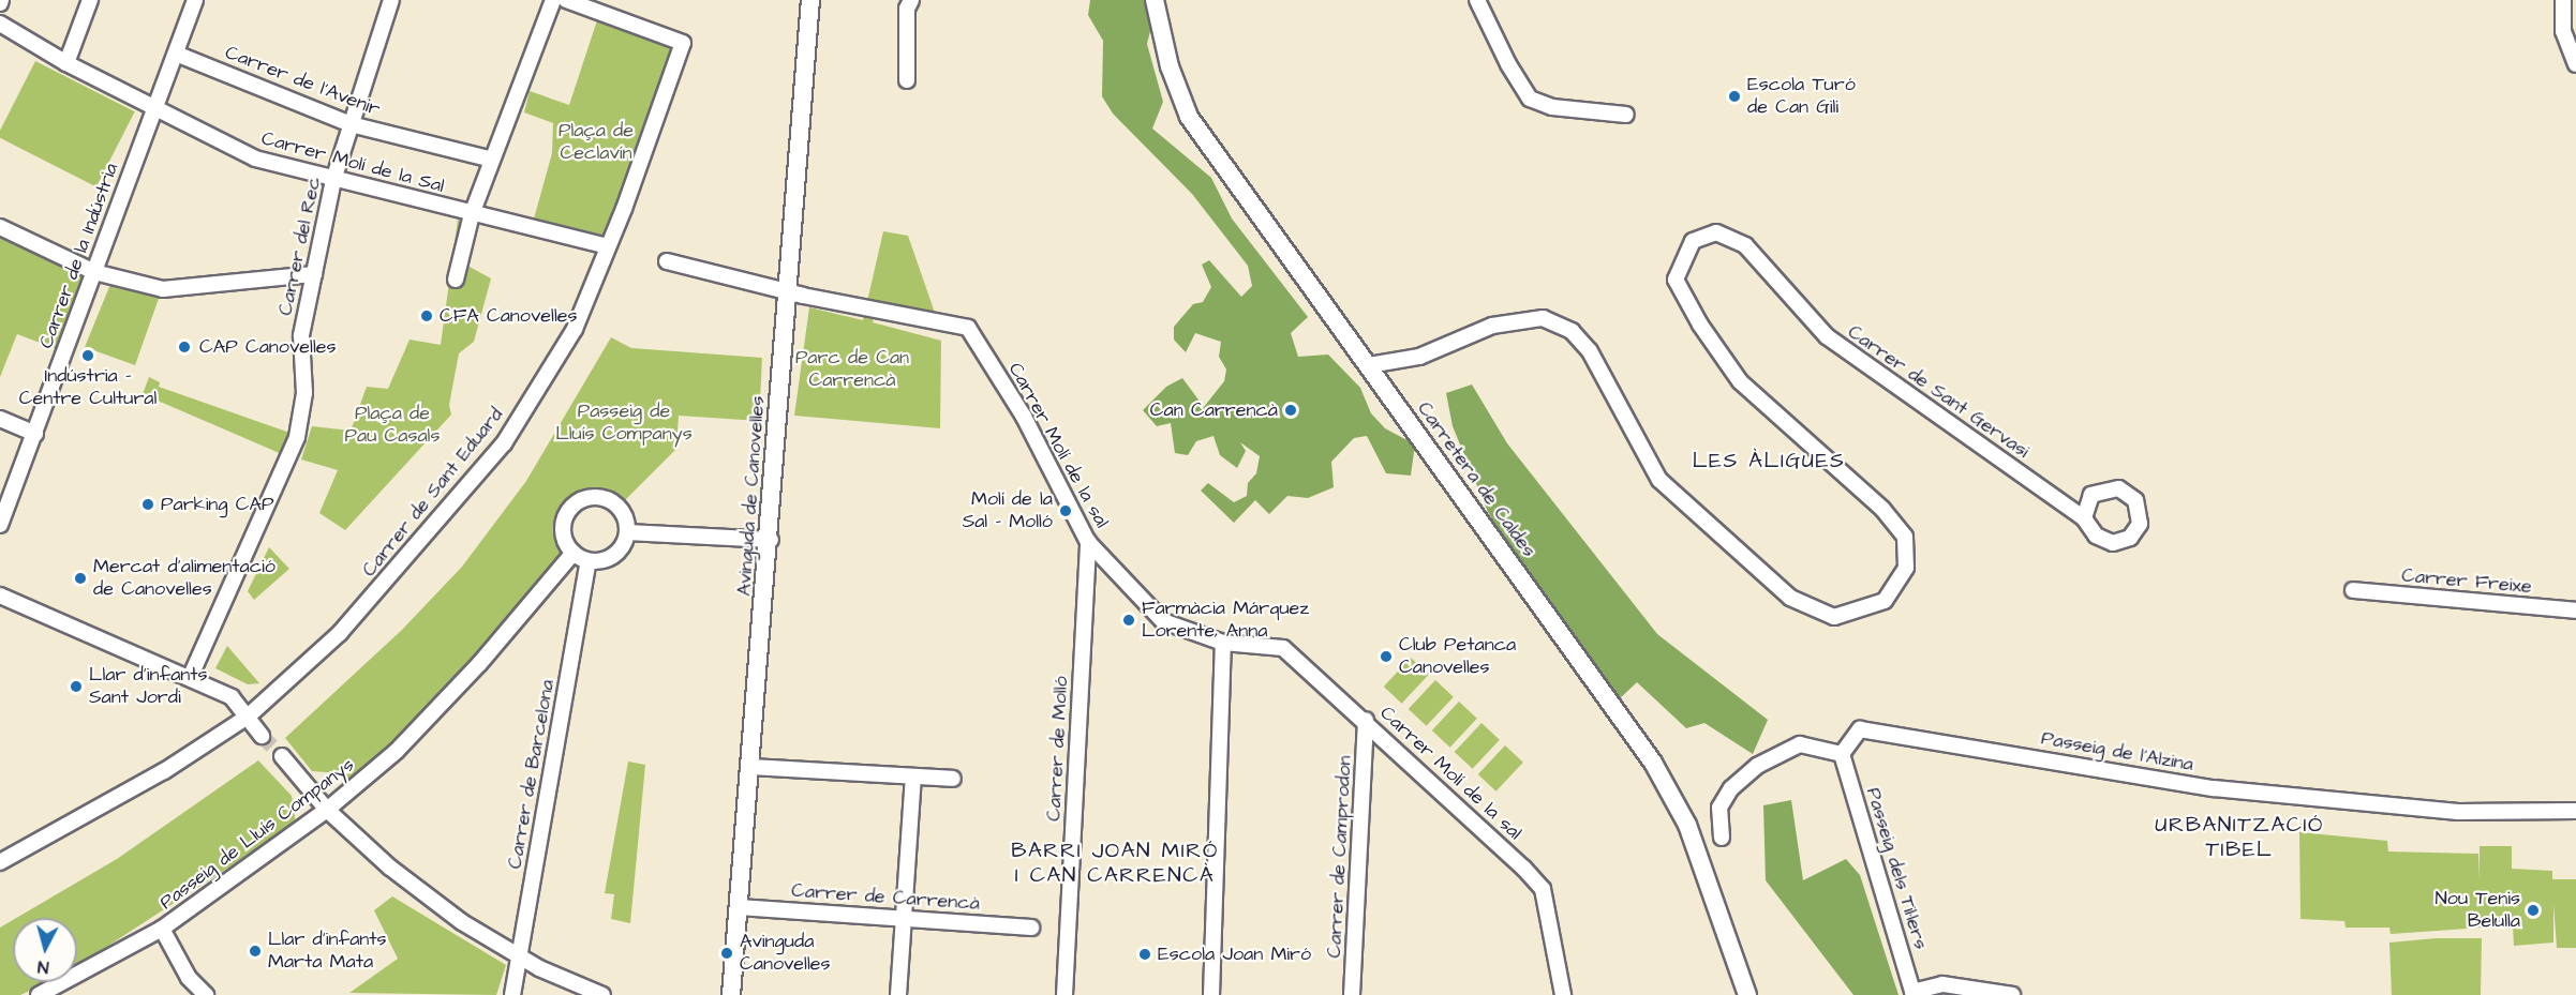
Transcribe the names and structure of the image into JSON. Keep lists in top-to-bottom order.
{
  "streets": {
    "street": [
      "Carrer de l'Avenir",
      "Carrer Molí de la Sal",
      "Carrer del Rec",
      "Carrer de la Indústria",
      "Carrer de Sant Gervasi",
      "Carrer Molí de la sal",
      "Carretera de Caldes",
      "Carrer de Sant Eduard",
      "Avinguda de Canovelles",
      "Carrer Freixe",
      "Carrer de Molló",
      "Passeig de l'Alzina",
      "Carrer de Barcelona",
      "Passeig de Lluís Companys",
      "Carrer de Camprodon",
      "Passeig dels Til·lers",
      "Carrer de Carrencà"
    ]
  },
  "crossings": [
    ["Carrer de l'Avenir", "Carrer del Rec"],
    ["Carrer de l'Avenir", "Carrer de la Indústria"],
    ["Carrer Molí de la Sal", "Carrer del Rec"],
    ["Carrer Molí de la Sal", "Carrer de la Indústria"],
    ["Carrer Molí de la Sal", "Carrer de Sant Eduard"],
    ["Carrer de Sant Gervasi", "Carretera de Caldes"],
    ["Carrer Molí de la sal", "Avinguda de Canovelles"],
    ["Carrer Molí de la sal", "Carrer de Molló"],
    ["Carrer Molí de la sal", "Carrer de Camprodon"],
    ["Avinguda de Canovelles", "Carrer de Carrencà"],
    ["Passeig de l'Alzina", "Passeig dels Til·lers"],
    ["Carrer de Barcelona", "Passeig de Lluís Companys"]
  ],
  "districts": ["LES ÀLIGUES", "URBANITZACIÓ TIBEL", "BARRI JOAN MIRÓ I CAN CARRENCÀ"],
  "parks": [
    "Plaça de Ceclavín",
    "Parc de Can Carrencà",
    "Passeig de Lluís Companys",
    "Plaça de Pau Casals"
  ],
  "places": [
    "Escola Turó de Can Gili",
    "CFA Canovelles",
    "CAP Canovelles",
    "Indústria - Centre Cultural",
    "Can Carrencà",
    "Parking CAP",
    "Molí de la Sal - Molló",
    "Mercat d'alimentació de Canovelles",
    "Farmàcia Márquez Lorente, Anna",
    "Club Petanca Canovelles",
    "Llar d'infants Sant Jordi",
    "Nou Tenis Belulla",
    "Llar d'infants Marta Mata",
    "Avinguda Canovelles",
    "Escola Joan Miró"
  ],
  "north": "bottom"
}
